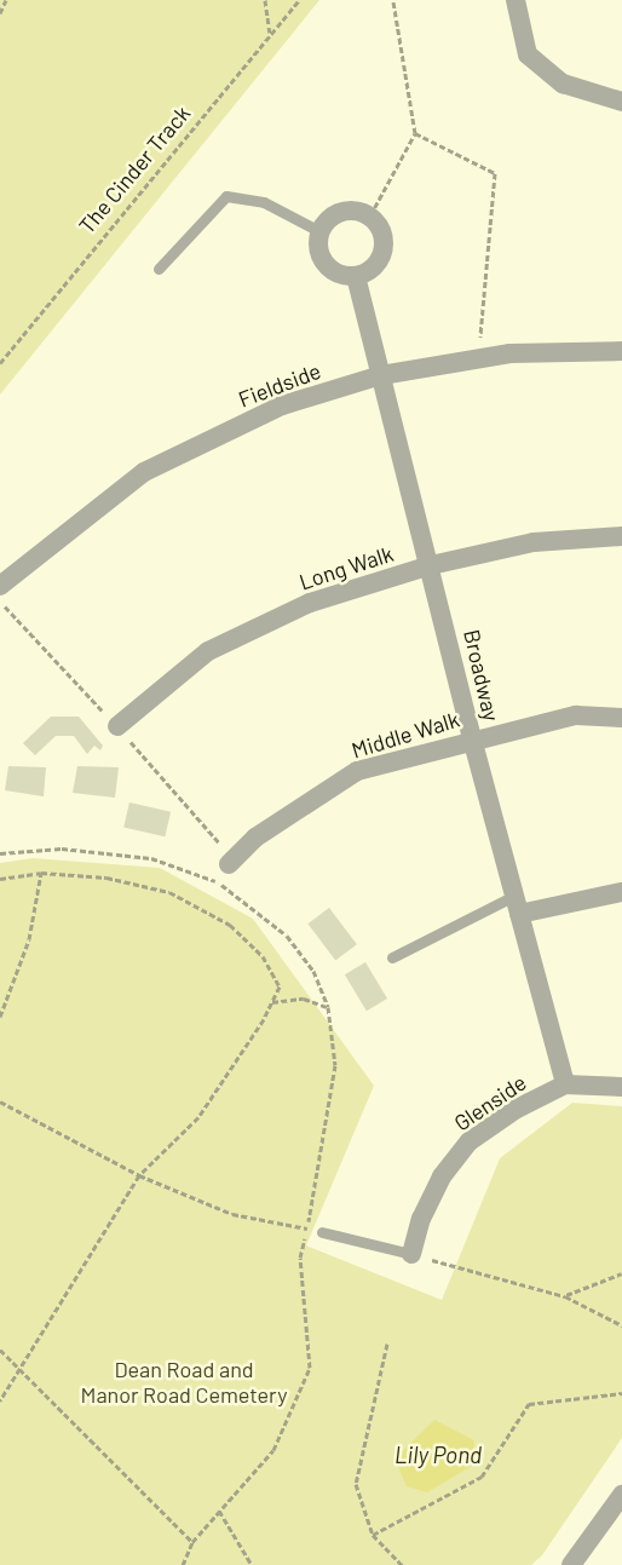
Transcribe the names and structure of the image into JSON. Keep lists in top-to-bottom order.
{
  "streets": {
    "street": [
      "Fieldside",
      "Long Walk",
      "Broadway",
      "Middle Walk",
      "Glenside"
    ],
    "path": ["The Cinder Track"]
  },
  "crossings": [
    ["Fieldside", "Broadway"],
    ["Long Walk", "Broadway"],
    ["Broadway", "Middle Walk"],
    ["Broadway", "Glenside"]
  ],
  "water": ["Lily Pond"],
  "parks": ["Dean Road and Manor Road Cemetery"]
}
